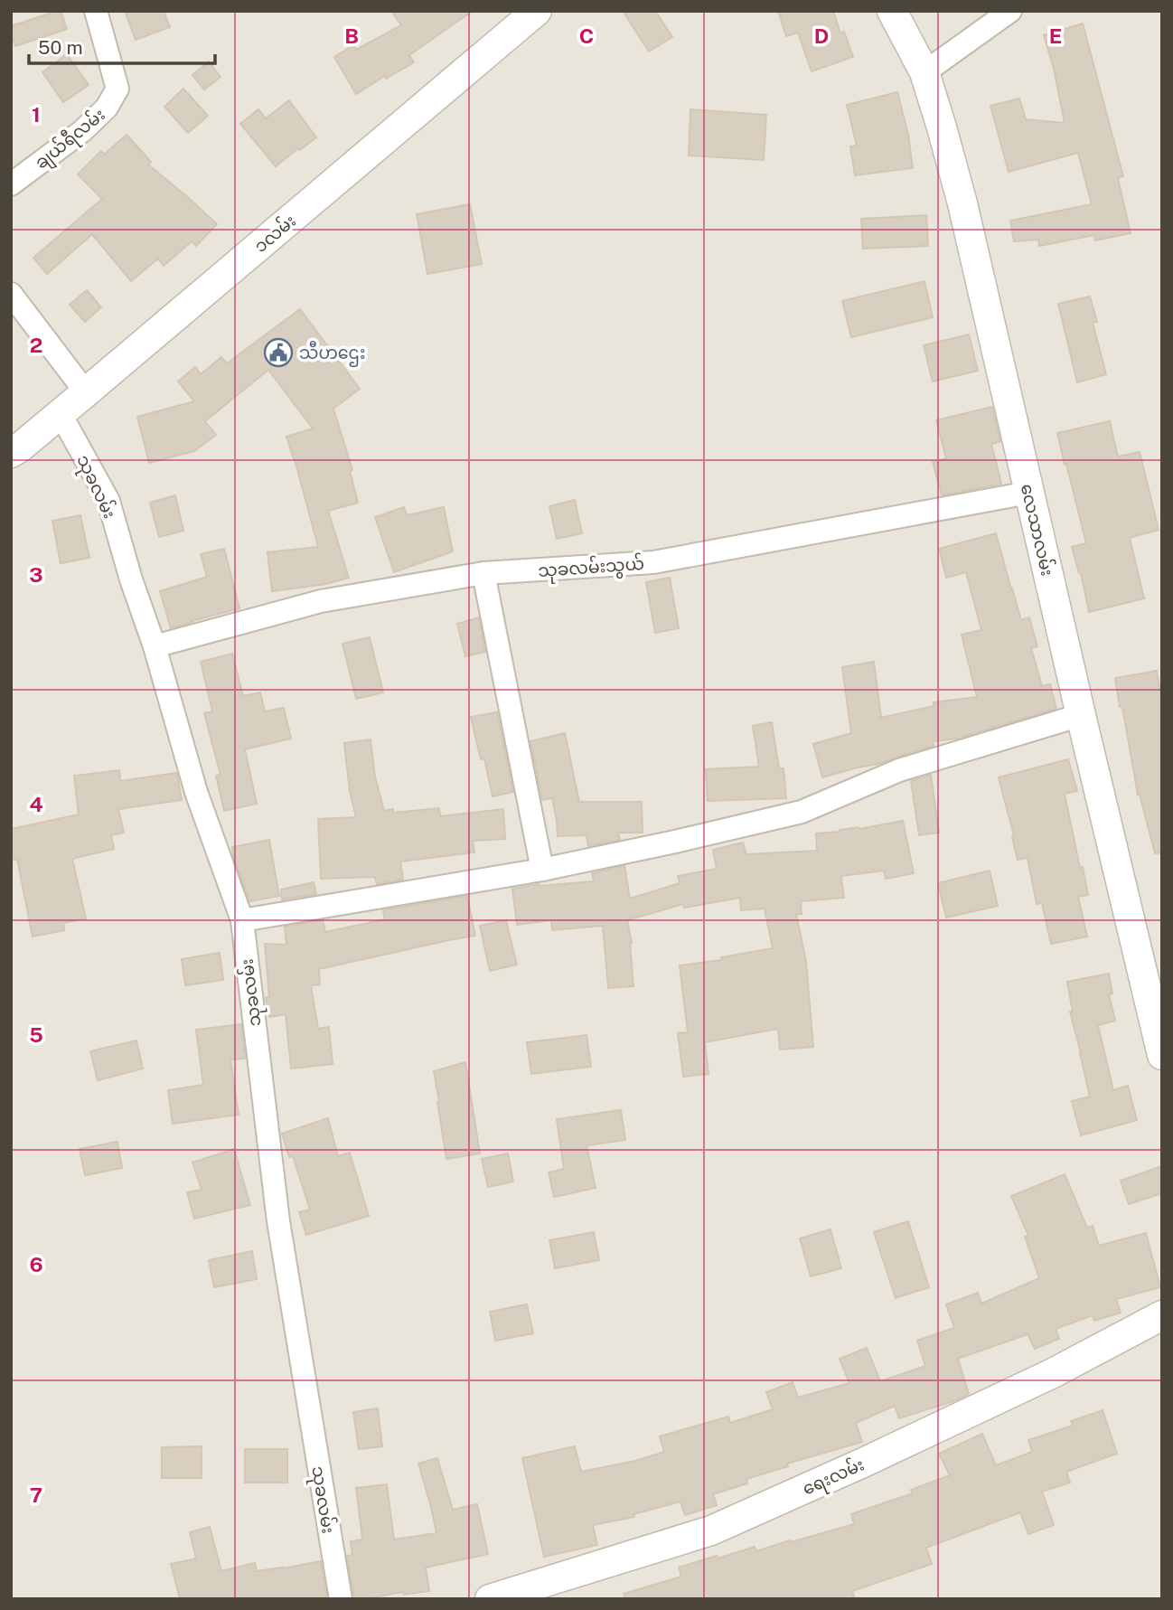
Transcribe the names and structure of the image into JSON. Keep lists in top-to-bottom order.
{
  "streets": {
    "street": [
      "ချယ်ရီလမ်း",
      "၁လမ်း",
      "သုခလမ်း",
      "လေသာလမ်း",
      "သုခလမ်းသွယ်",
      "ရေးလမ်း"
    ]
  },
  "crossings": [
    ["၁လမ်း", "သုခလမ်း"],
    ["သုခလမ်း", "သုခလမ်းသွယ်"],
    ["လေသာလမ်း", "သုခလမ်းသွယ်"]
  ],
  "places": {
    "public building": ["သီဟဌေး"]
  },
  "scale_bar": "50 m",
  "grid": {
    "columns": [
      "B",
      "C",
      "D",
      "E"
    ],
    "rows": [
      "1",
      "2",
      "3",
      "4",
      "5",
      "6",
      "7"
    ]
  }
}
